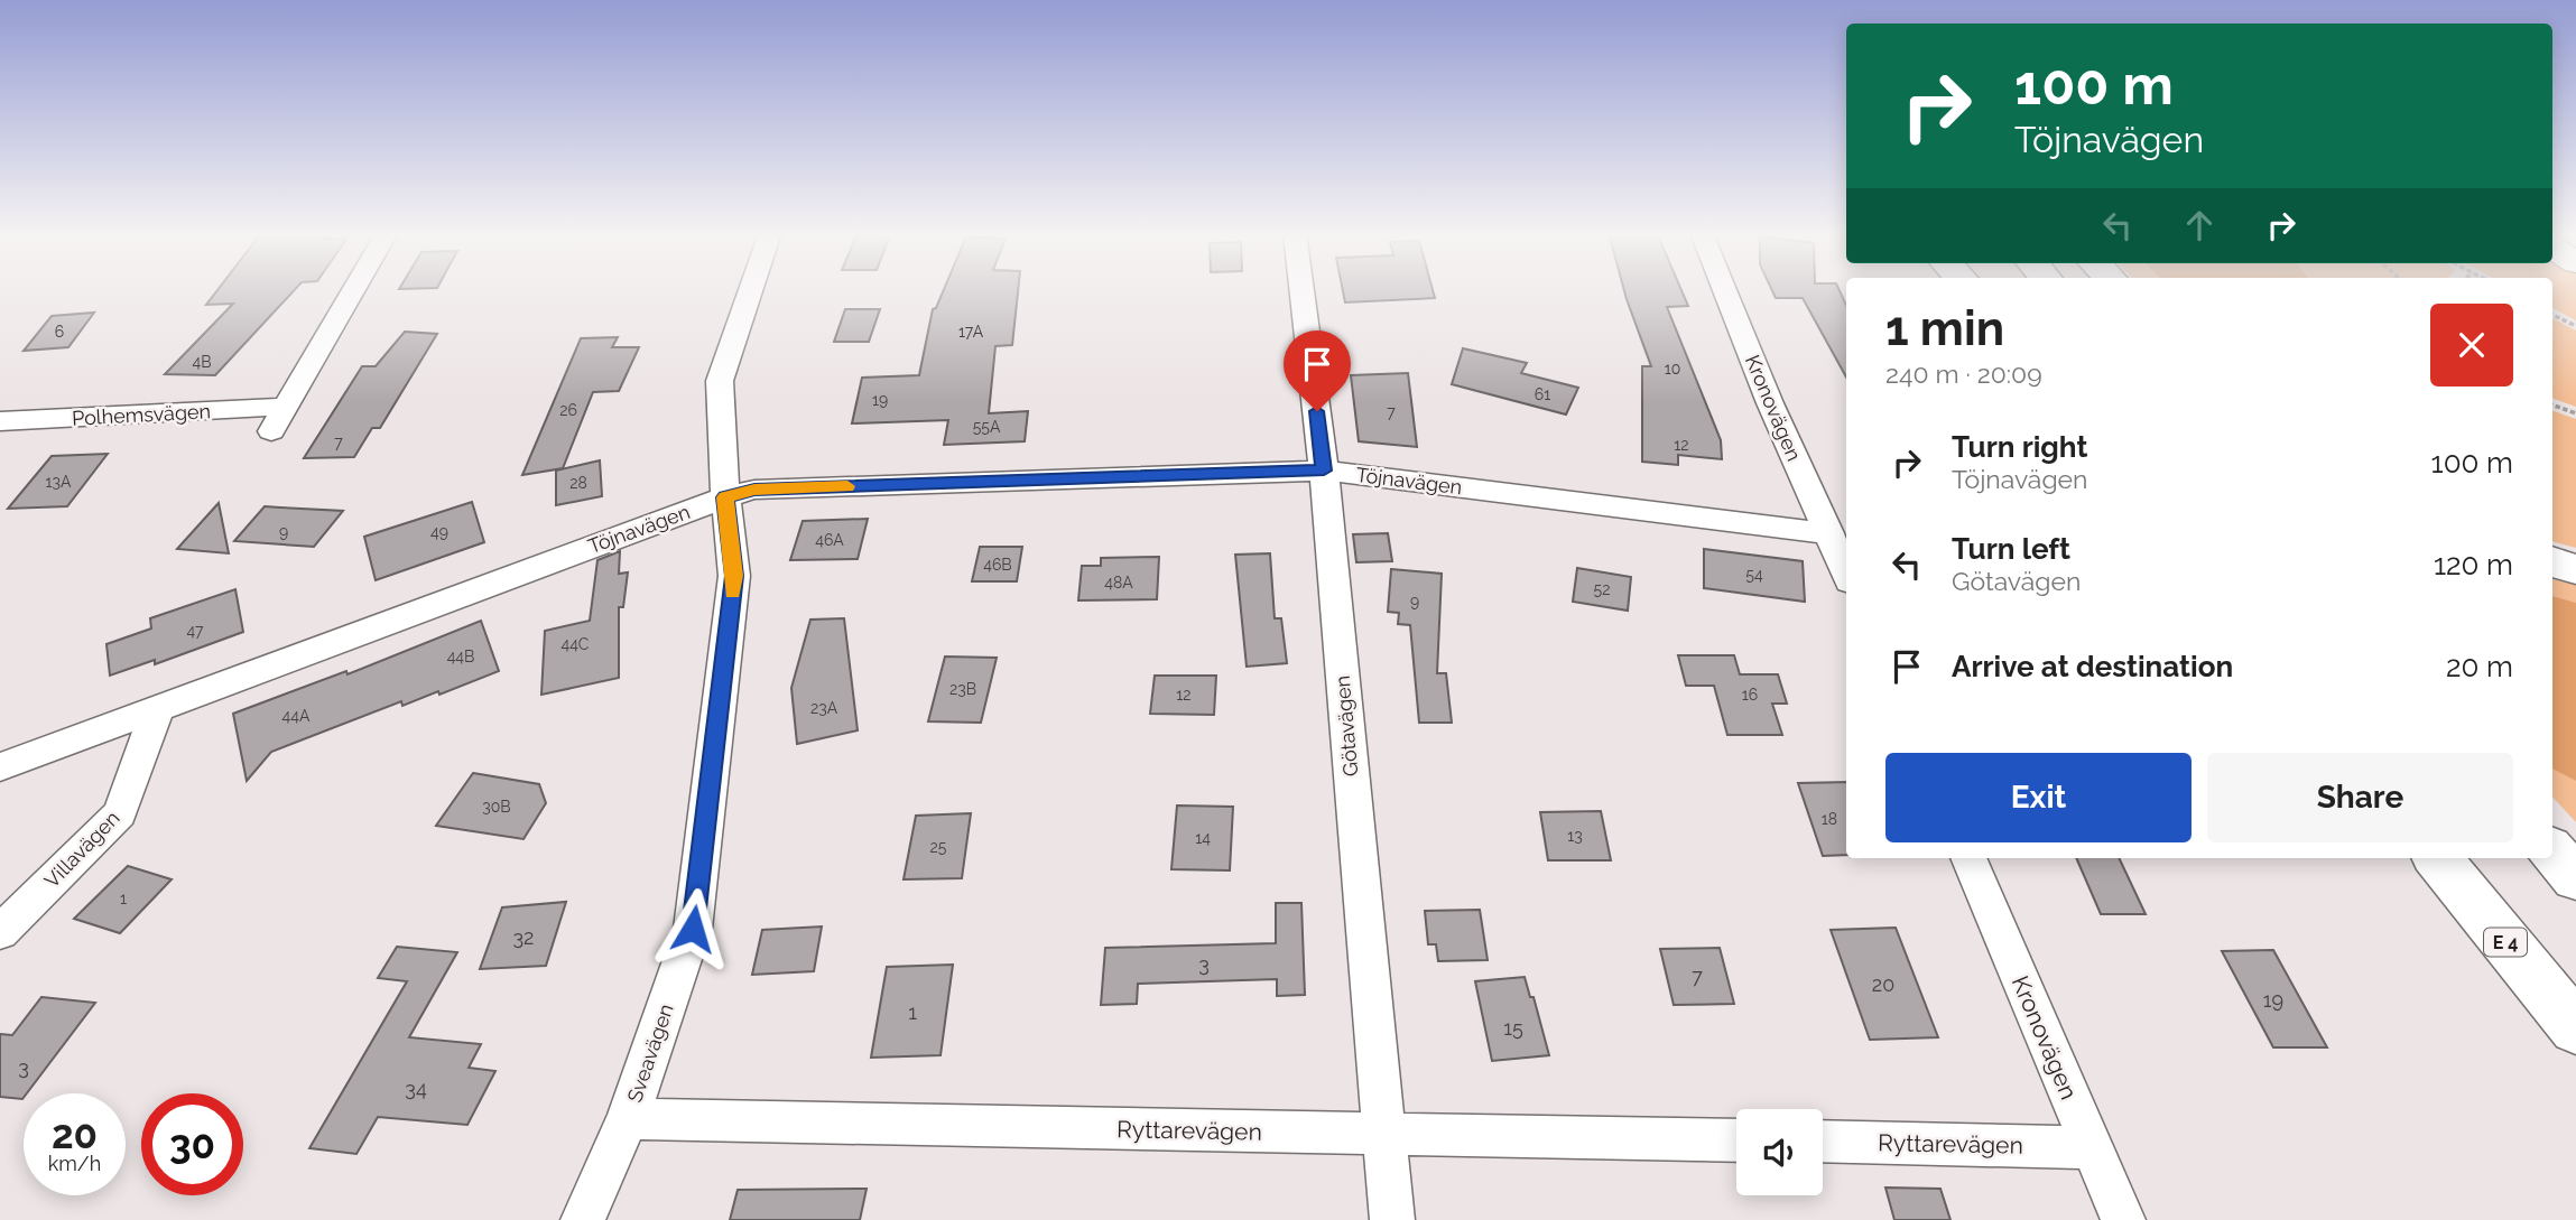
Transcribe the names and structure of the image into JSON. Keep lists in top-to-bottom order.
{
  "streets": {
    "highway": ["E 4"],
    "street": [
      "Kronovägen",
      "Polhemsvägen",
      "Töjnavägen",
      "Götavägen",
      "Villavägen",
      "Sveavägen",
      "Ryttarevägen"
    ]
  },
  "crossings": [
    ["Kronovägen", "Töjnavägen"],
    ["Kronovägen", "Ryttarevägen"],
    ["Töjnavägen", "Götavägen"],
    ["Töjnavägen", "Villavägen"],
    ["Töjnavägen", "Sveavägen"],
    ["Götavägen", "Ryttarevägen"],
    ["Sveavägen", "Ryttarevägen"]
  ],
  "house_numbers": [
    "6",
    "17A",
    "4B",
    "10",
    "61",
    "19",
    "26",
    "7",
    "55A",
    "7",
    "12",
    "13A",
    "28",
    "9",
    "49",
    "46A",
    "46B",
    "54",
    "48A",
    "52",
    "9",
    "47",
    "44C",
    "44B",
    "23B",
    "12",
    "16",
    "23A",
    "44A",
    "30B",
    "18",
    "13",
    "14",
    "25",
    "1",
    "32",
    "3",
    "7",
    "20",
    "19",
    "1",
    "15",
    "3",
    "34"
  ],
  "page": {
    "turn": ["100 m", "Töjnavägen"],
    "heading": ["1 min", "240 m · 20:09"],
    "list": [
      {
        "name": "Turn right",
        "note": "Töjnavägen",
        "value": "100 m"
      },
      {
        "name": "Turn left",
        "note": "Götavägen",
        "value": "120 m"
      },
      {
        "name": "Arrive at destination",
        "value": "20 m"
      }
    ],
    "buttons": ["Exit", "Share"],
    "speed": "20 km/h",
    "limit": "30"
  }
}
